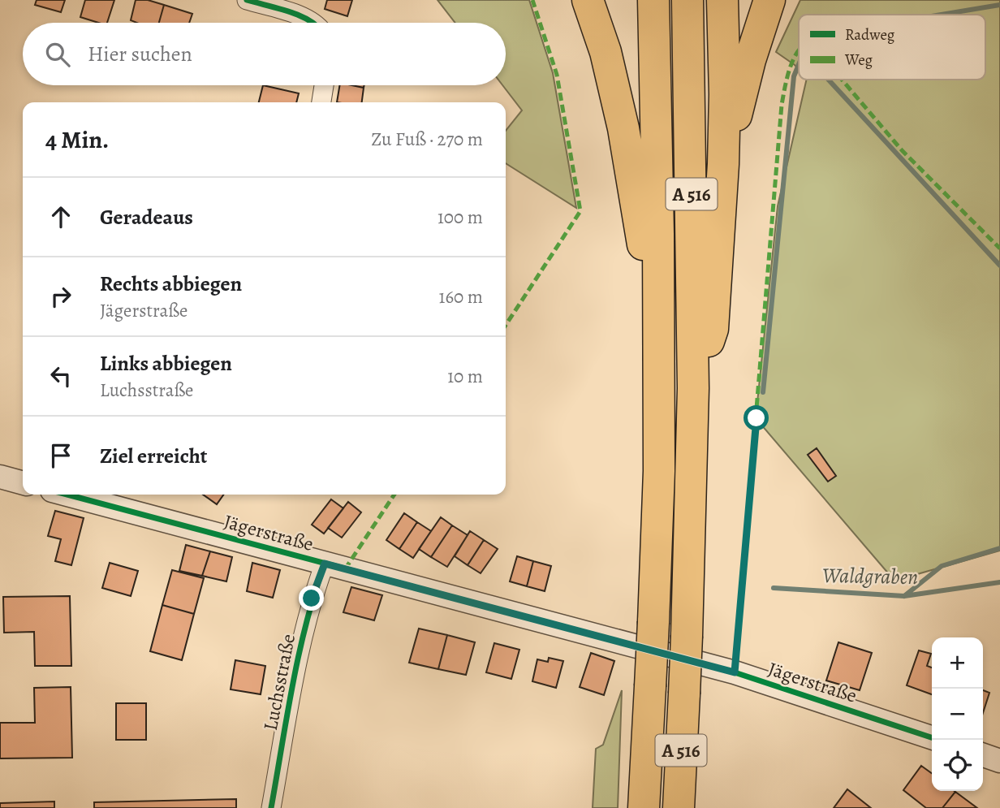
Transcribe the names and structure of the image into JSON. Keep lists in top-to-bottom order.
{
  "streets": {
    "highway": ["A 516"],
    "street": ["Jägerstraße", "Luchsstraße"]
  },
  "crossings": [
    ["Jägerstraße", "Luchsstraße"]
  ],
  "water": ["Waldgraben"],
  "legend": ["Radweg", "Weg"],
  "page": {
    "search": "Hier suchen",
    "heading": ["4 Min.", "Zu Fuß · 270 m"],
    "list": [
      ["Geradeaus", "100 m"],
      ["Rechts abbiegen", "Jägerstraße", "160 m"],
      ["Links abbiegen", "Luchsstraße", "10 m"],
      "Ziel erreicht"
    ],
    "map_buttons": ["+", "−"]
  }
}
